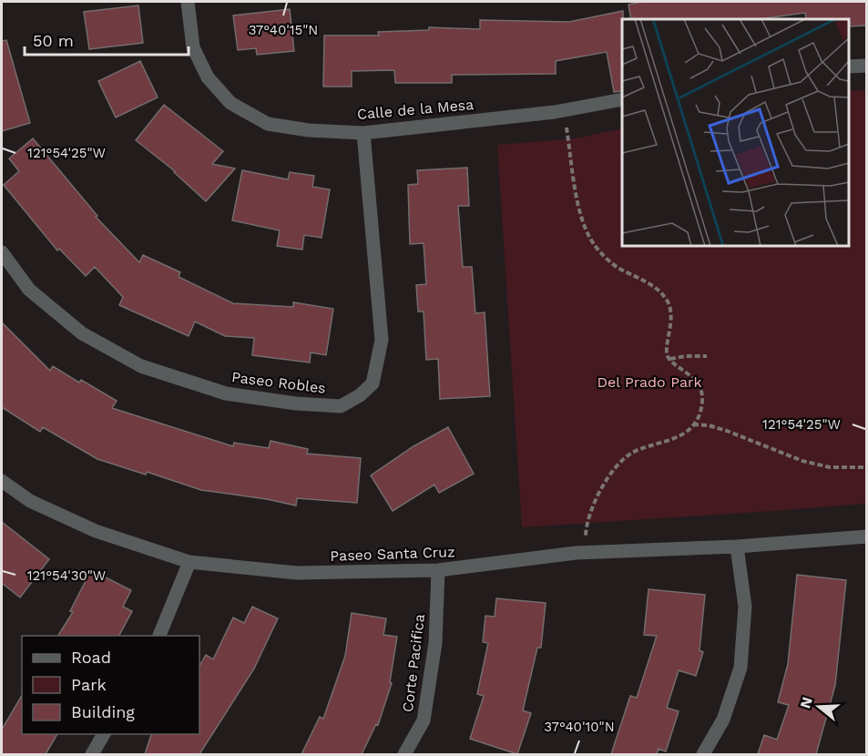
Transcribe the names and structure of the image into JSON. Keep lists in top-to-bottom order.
{
  "streets": {
    "street": [
      "Calle de la Mesa",
      "Paseo Robles",
      "Paseo Santa Cruz",
      "Corte Pacifica"
    ]
  },
  "crossings": [
    ["Calle de la Mesa", "Paseo Robles"],
    ["Paseo Santa Cruz", "Corte Pacifica"]
  ],
  "parks": ["Del Prado Park"],
  "legend": ["Road", "Park", "Building"],
  "scale_bar": "50 m",
  "north": "left",
  "coordinates": [
    "37°40'15\"N",
    "121°54'25\"W",
    "121°54'30\"W",
    "37°40'10\"N"
  ]
}
